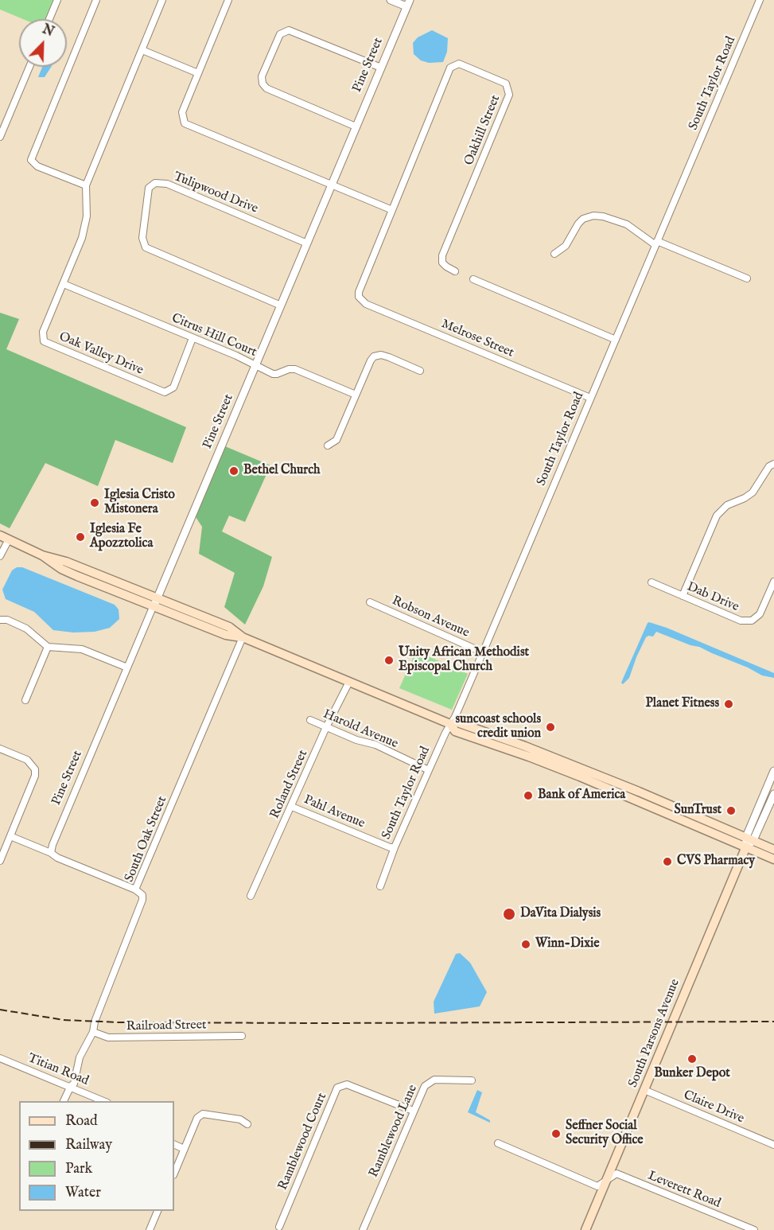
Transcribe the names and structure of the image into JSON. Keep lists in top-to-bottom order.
{
  "streets": {
    "main road": ["South Parsons Avenue"],
    "street": [
      "Pine Street",
      "South Taylor Road",
      "Oakhill Street",
      "Tulipwood Drive",
      "Citrus Hill Court",
      "Melrose Street",
      "Oak Valley Drive",
      "Dab Drive",
      "Robson Avenue",
      "Harold Avenue",
      "Roland Street",
      "Pahl Avenue",
      "South Oak Street",
      "Railroad Street",
      "Titian Road",
      "Claire Drive",
      "Ramblewood Lane",
      "Ramblewood Court",
      "Leverett Road"
    ]
  },
  "crossings": [
    ["Pine Street", "Tulipwood Drive"],
    ["Pine Street", "Citrus Hill Court"],
    ["South Taylor Road", "Melrose Street"],
    ["South Taylor Road", "Robson Avenue"],
    ["South Taylor Road", "Harold Avenue"],
    ["South Taylor Road", "Pahl Avenue"],
    ["Oakhill Street", "Melrose Street"],
    ["Citrus Hill Court", "Oak Valley Drive"],
    ["Harold Avenue", "Roland Street"],
    ["Roland Street", "Pahl Avenue"],
    ["South Oak Street", "Railroad Street"],
    ["South Oak Street", "Titian Road"],
    ["South Parsons Avenue", "Claire Drive"],
    ["South Parsons Avenue", "Leverett Road"],
    ["Ramblewood Lane", "Ramblewood Court"]
  ],
  "places": [
    "Bethel Church",
    "Iglesia Cristo Mistonera",
    "Iglesia Fe Apozztolica",
    "Unity African Methodist Episcopal Church",
    "Planet Fitness",
    "suncoast schools credit union",
    "Bank of America",
    "SunTrust",
    "CVS Pharmacy",
    "DaVita Dialysis",
    "Winn-Dixie",
    "Bunker Depot",
    "Seffner Social Security Office"
  ],
  "legend": [
    "Road",
    "Railway",
    "Park",
    "Water"
  ],
  "north": "top right"
}
